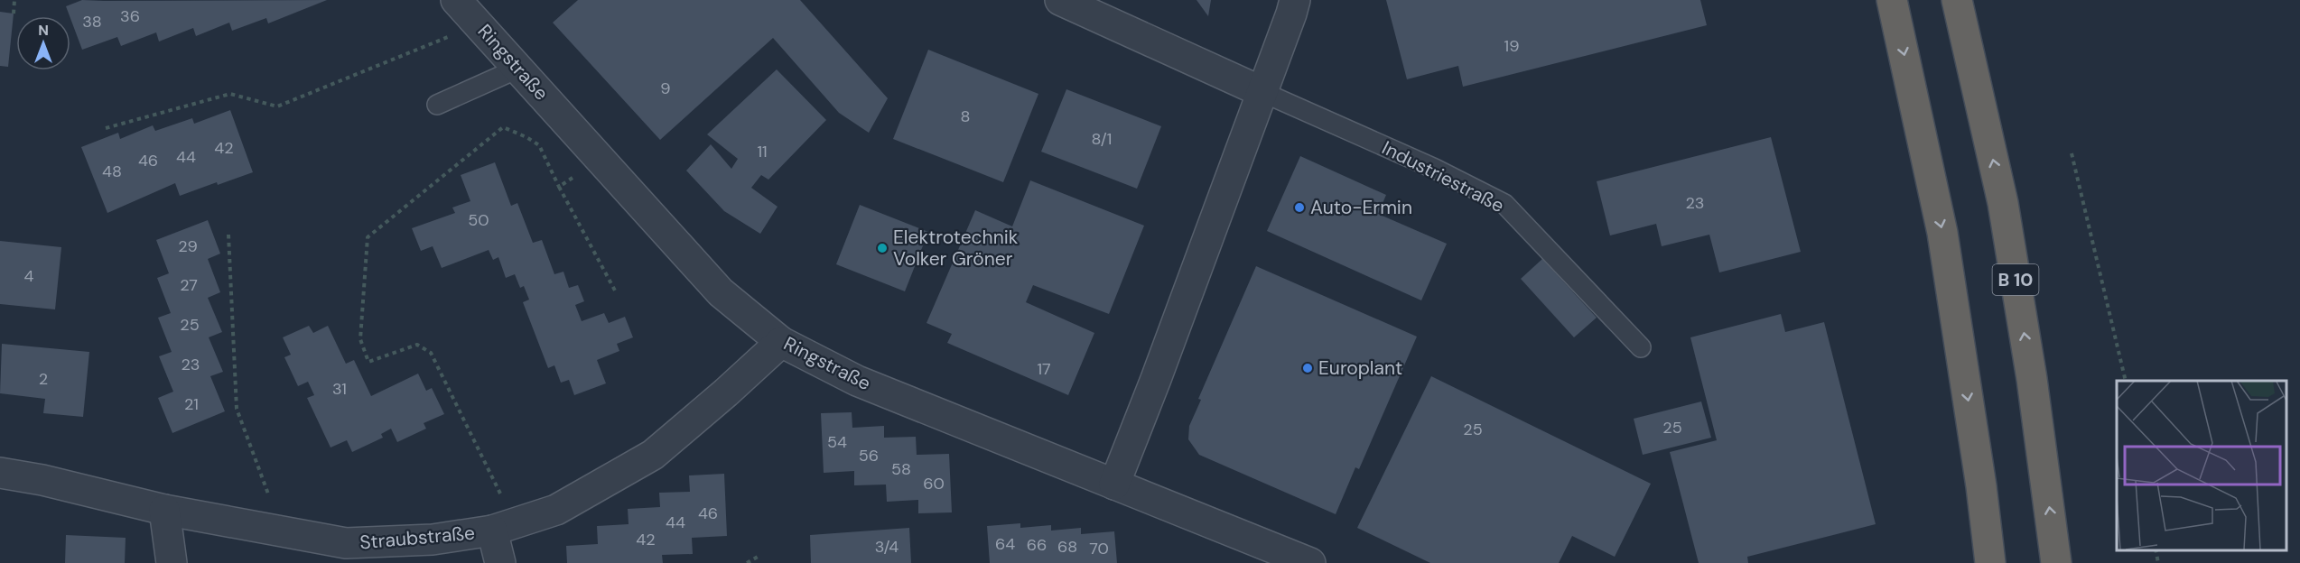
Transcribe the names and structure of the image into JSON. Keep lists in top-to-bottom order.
{
  "streets": {
    "highway": ["B 10"],
    "street": ["Ringstraße", "Straubstraße"],
    "lane": ["Industriestraße"]
  },
  "crossings": [
    ["Ringstraße", "Straubstraße"]
  ],
  "places": ["Auto-Ermin", "Elektrotechnik Volker Gröner", "Europlant"],
  "house_numbers": [
    "36",
    "38",
    "19",
    "9",
    "8",
    "8/1",
    "42",
    "11",
    "44",
    "46",
    "48",
    "23",
    "50",
    "29",
    "4",
    "27",
    "25",
    "23",
    "17",
    "2",
    "31",
    "21",
    "25",
    "25",
    "54",
    "56",
    "58",
    "60",
    "46",
    "44",
    "42",
    "64",
    "66",
    "3/4",
    "68",
    "70"
  ],
  "north": "top"
}
